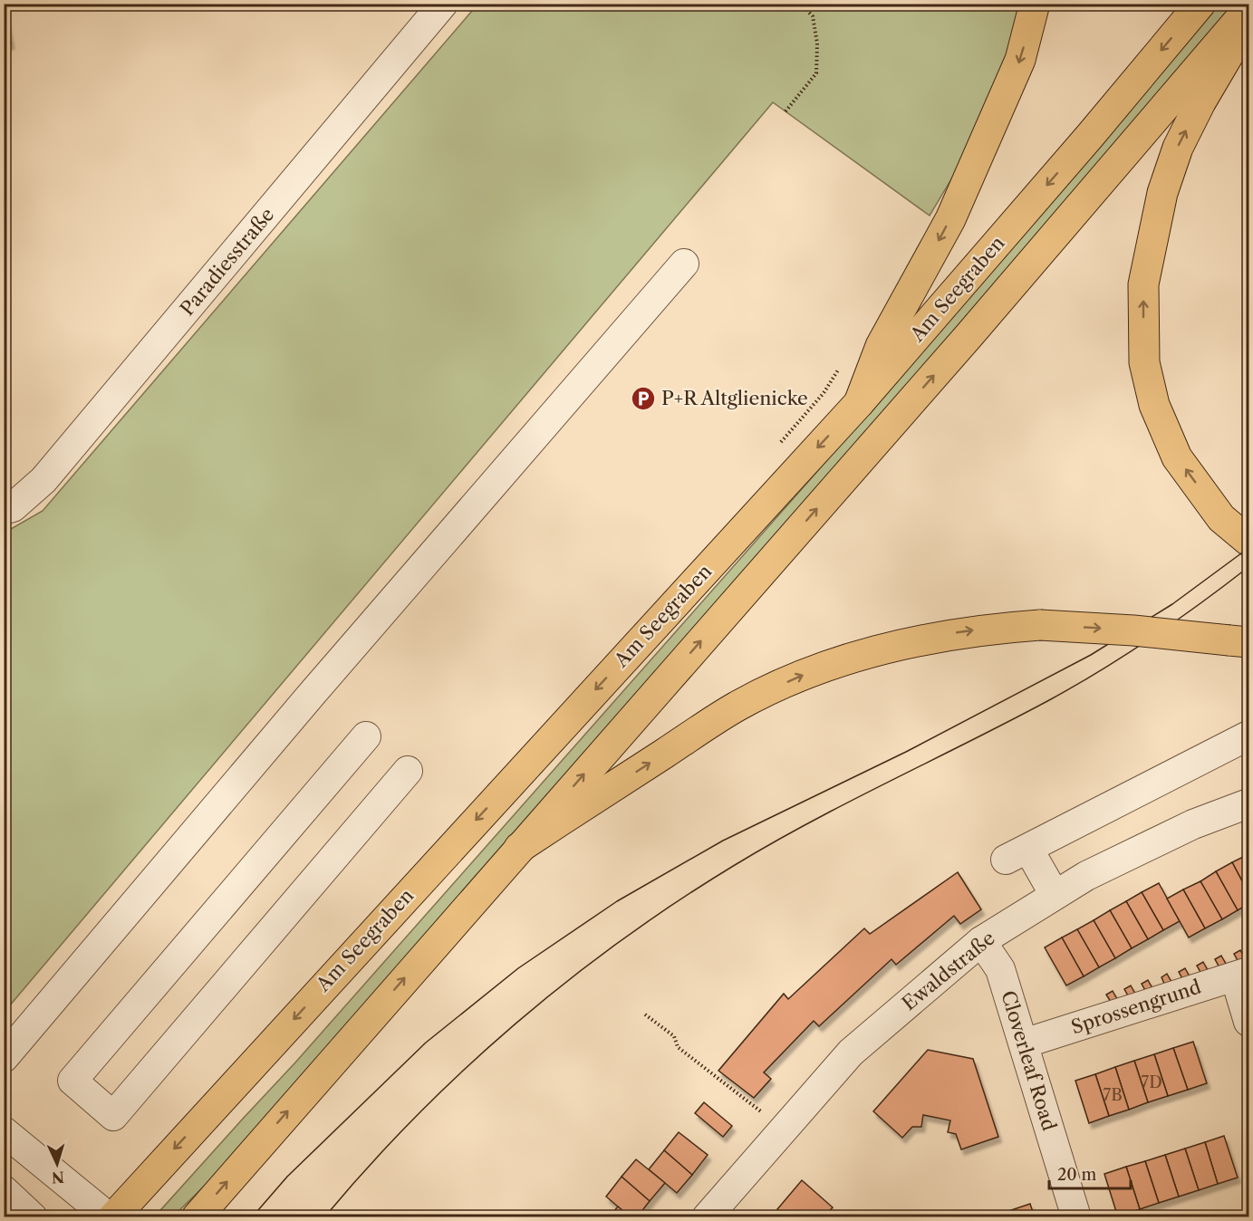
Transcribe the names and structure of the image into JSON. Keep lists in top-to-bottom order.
{
  "streets": {
    "main road": ["Am Seegraben"],
    "street": [
      "Paradiesstraße",
      "Ewaldstraße",
      "Sprossengrund",
      "Cloverleaf Road"
    ]
  },
  "crossings": [
    ["Ewaldstraße", "Cloverleaf Road"],
    ["Sprossengrund", "Cloverleaf Road"]
  ],
  "places": {
    "parking": ["P+R Altglienicke"]
  },
  "house_numbers": ["7D", "7B"],
  "scale_bar": "20 m",
  "north": "bottom"
}
